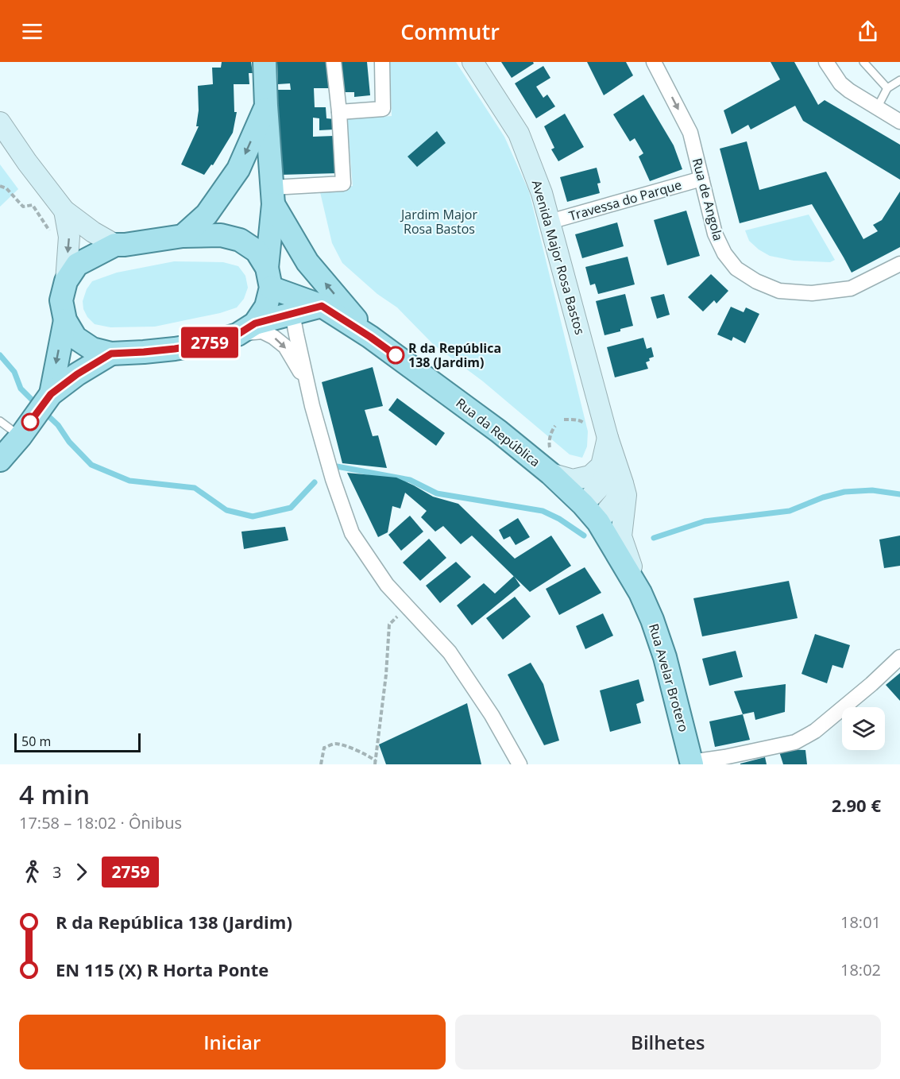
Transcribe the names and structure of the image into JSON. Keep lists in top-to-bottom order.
{
  "streets": {
    "main road": ["Rua da República", "Rua Avelar Brotero"],
    "street": ["Rua de Angola", "Travessa do Parque", "Avenida Major Rosa Bastos"]
  },
  "crossings": [
    ["Rua de Angola", "Travessa do Parque"],
    ["Travessa do Parque", "Avenida Major Rosa Bastos"],
    ["Rua da República", "Rua Avelar Brotero"]
  ],
  "parks": ["Jardim Major Rosa Bastos"],
  "places": ["R da República 138 (Jardim)"],
  "lines": ["bus line 2759"],
  "scale_bar": "50 m",
  "page": {
    "header": "Commutr",
    "on_map": "2759",
    "scale": "50 m",
    "heading": ["4 min", "17:58 – 18:02 · Ônibus", "2.90 €"],
    "legs": ["3", "2759"],
    "list": [
      {
        "name": "R da República 138 (Jardim)",
        "value": "18:01"
      },
      {
        "name": "EN 115 (X) R Horta Ponte",
        "value": "18:02"
      }
    ],
    "buttons": ["Iniciar", "Bilhetes"]
  }
}
